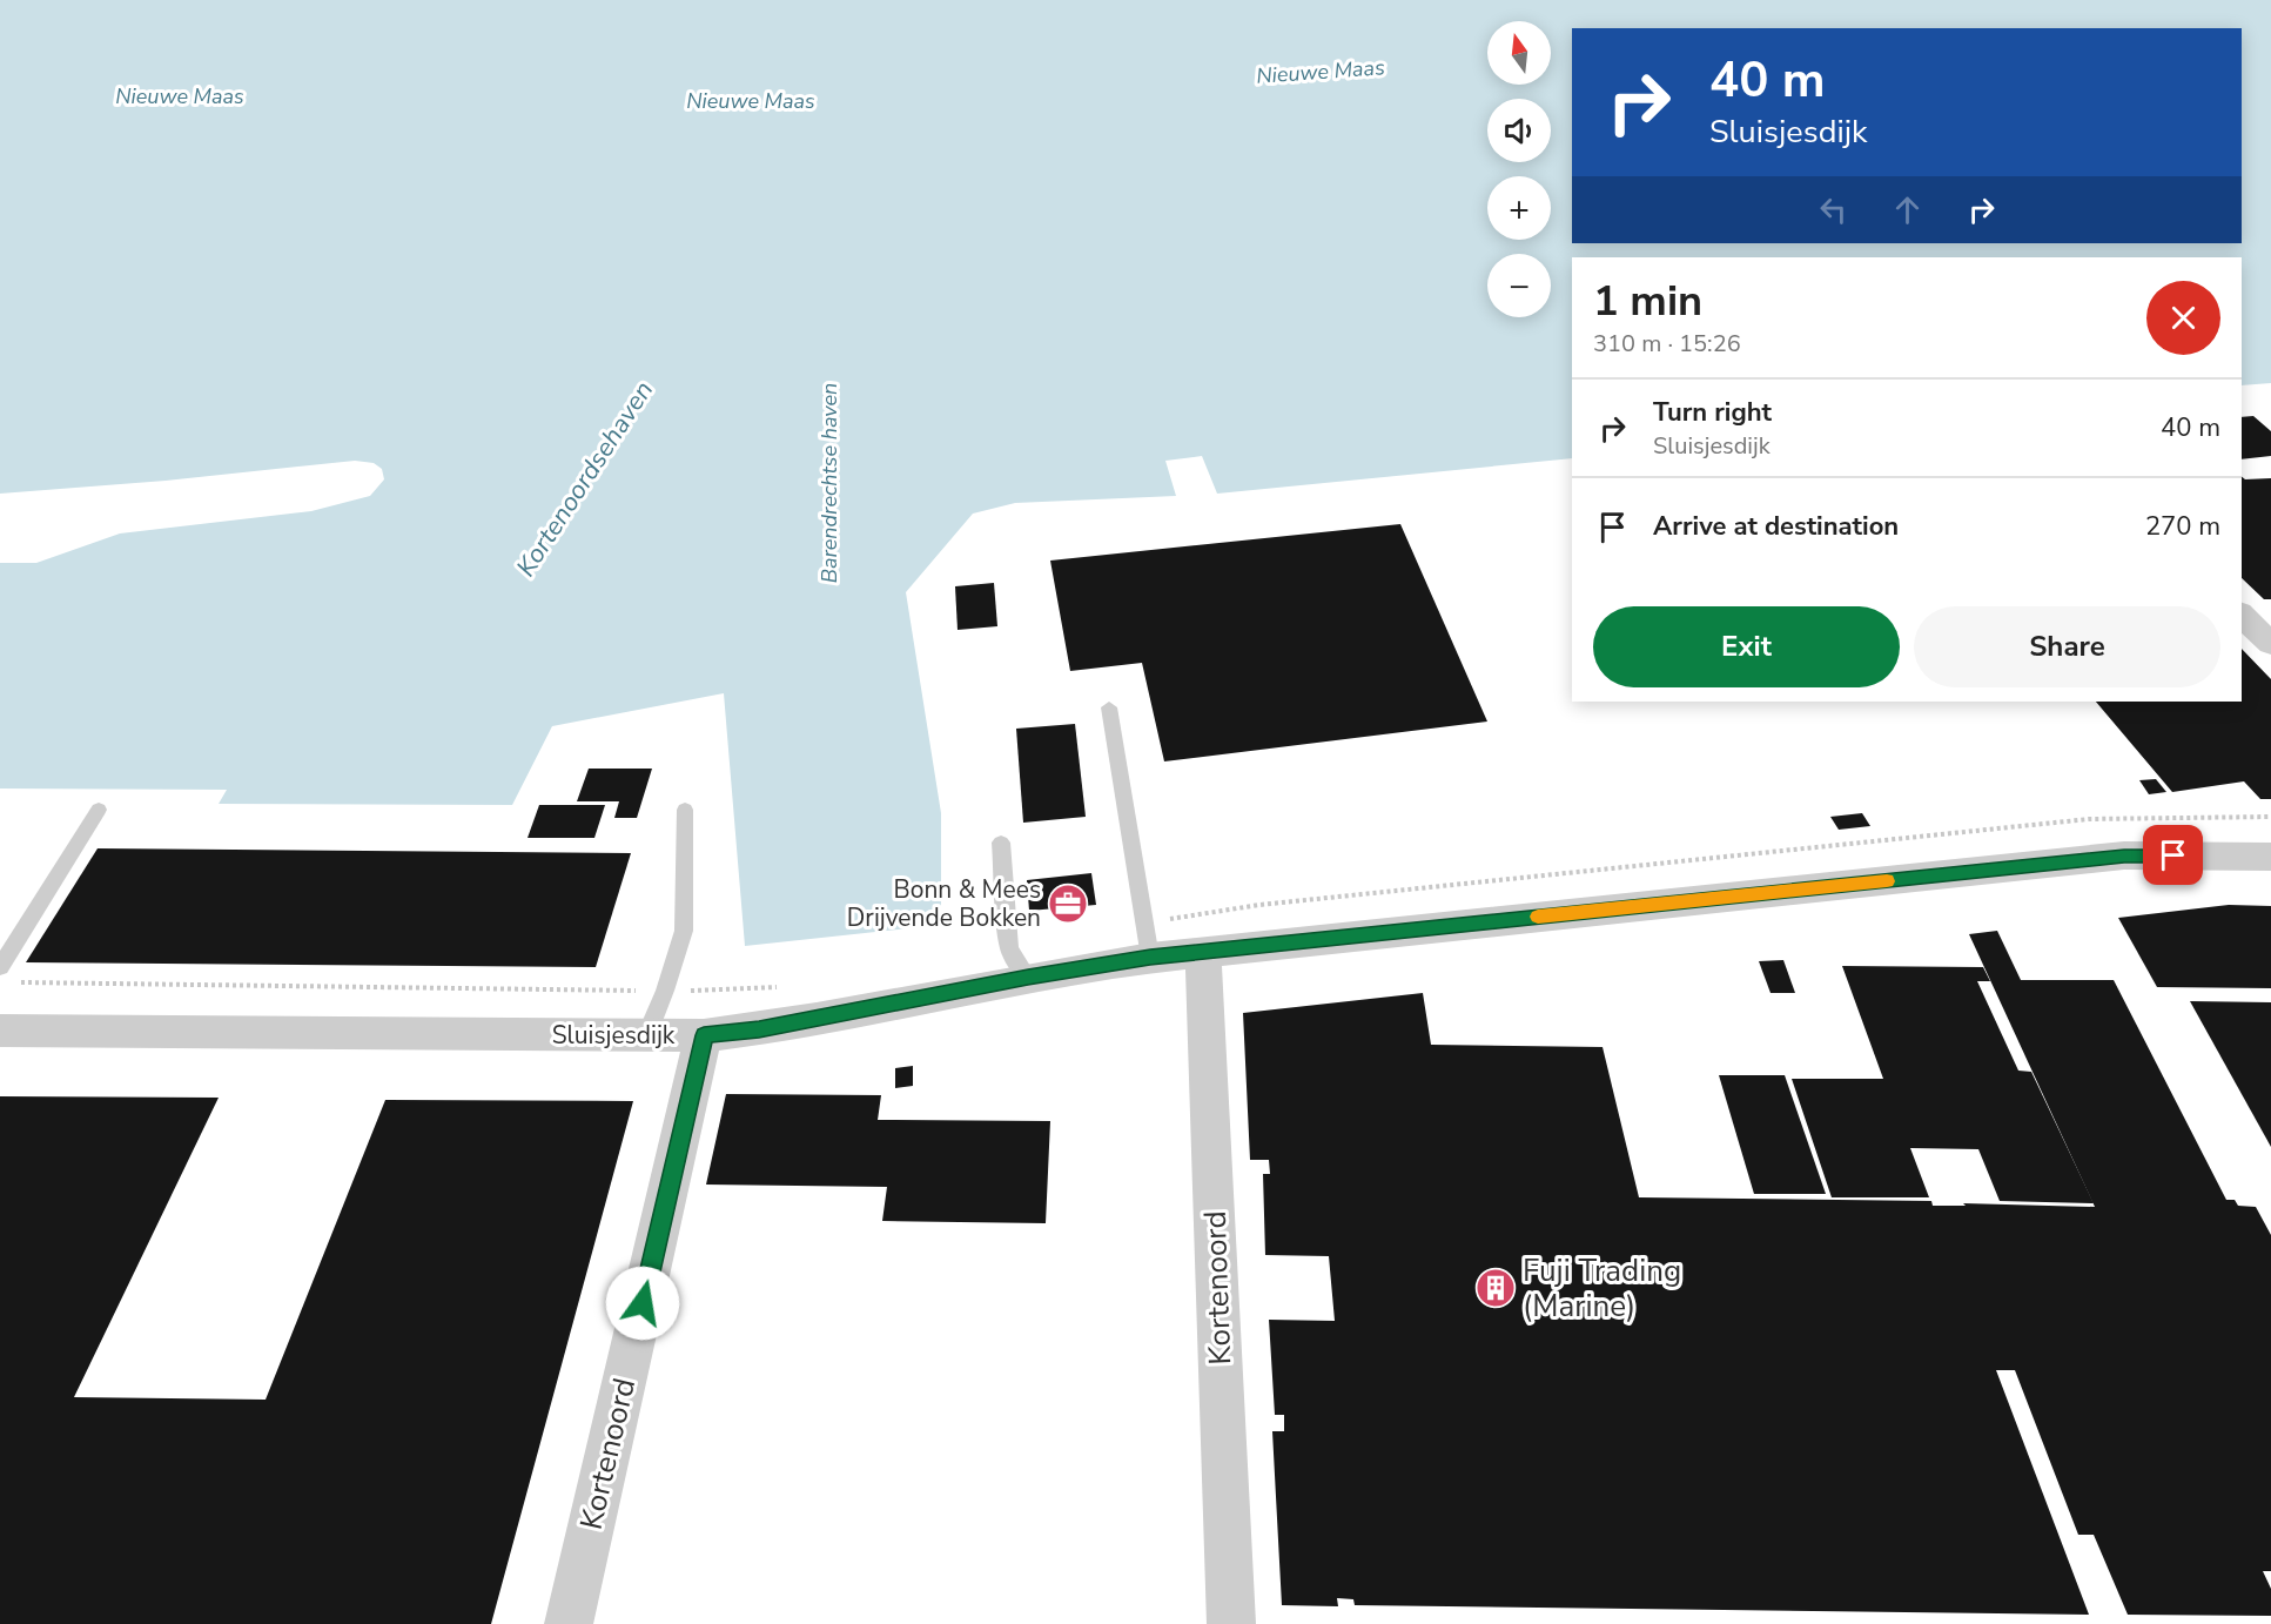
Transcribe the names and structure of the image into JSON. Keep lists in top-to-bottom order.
{
  "streets": {
    "street": ["Sluisjesdijk", "Kortenoord"]
  },
  "crossings": [
    ["Sluisjesdijk", "Kortenoord"]
  ],
  "water": ["Nieuwe Maas", "Kortenoordsehaven", "Barendrechtse haven"],
  "places": {
    "office": ["Bonn & Mees Drijvende Bokken"],
    "building": ["Fuji Trading (Marine)"]
  },
  "north": "top",
  "page": {
    "map_buttons": ["+", "−"],
    "turn": ["40 m", "Sluisjesdijk"],
    "heading": ["1 min", "310 m · 15:26"],
    "list": [
      {
        "name": "Turn right",
        "note": "Sluisjesdijk",
        "value": "40 m"
      },
      {
        "name": "Arrive at destination",
        "value": "270 m"
      }
    ],
    "buttons": ["Exit", "Share"]
  }
}
